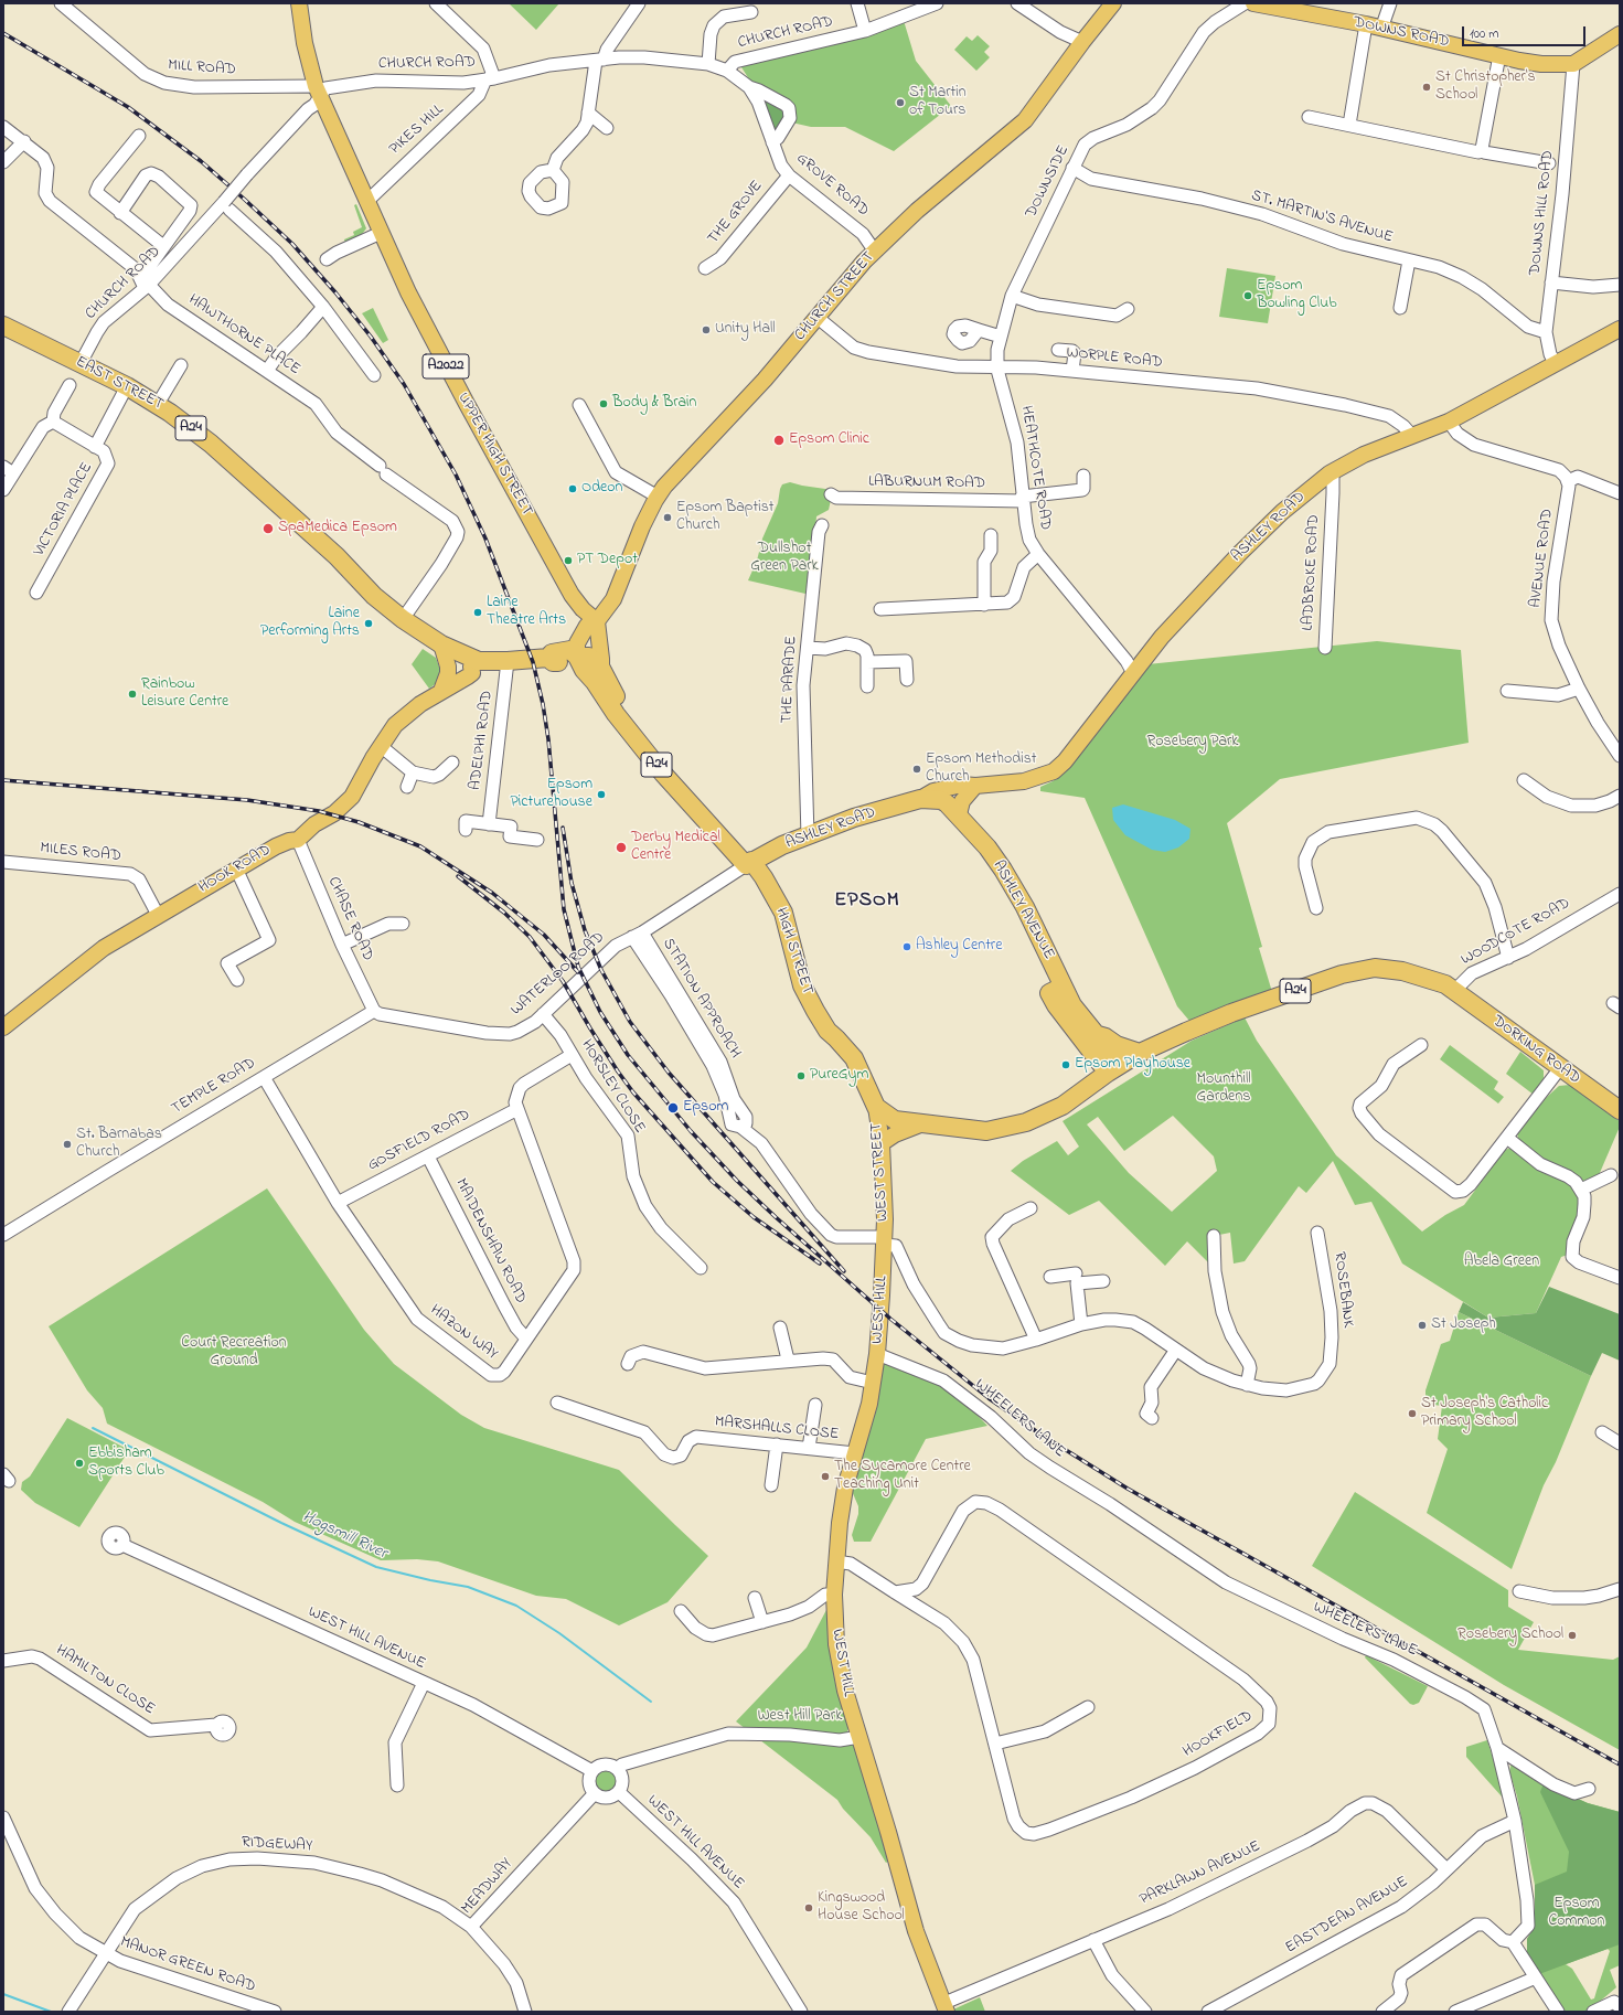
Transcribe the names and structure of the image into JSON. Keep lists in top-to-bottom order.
{
  "streets": {
    "highway": [
      "EAST STREET",
      "A24",
      "ASHLEY ROAD",
      "ASHLEY AVENUE",
      "HIGH STREET",
      "DORKING ROAD"
    ],
    "main road": [
      "DOWNS ROAD",
      "CHURCH STREET",
      "A2022",
      "UPPER HIGH STREET",
      "HOOK ROAD",
      "WEST STREET",
      "WEST HILL"
    ],
    "street": [
      "CHURCH ROAD",
      "MILL ROAD",
      "PIKES HILL",
      "DOWNSIDE",
      "GROVE ROAD",
      "THE GROVE",
      "DOWNS HILL ROAD",
      "ST. MARTIN'S AVENUE",
      "HAWTHORNE PLACE",
      "WORPLE ROAD",
      "HEATHCOTE ROAD",
      "LABURNUM ROAD",
      "VICTORIA PLACE",
      "AVENUE ROAD",
      "LADBROKE ROAD",
      "THE PARADE",
      "ADELPHI ROAD",
      "MILES ROAD",
      "CHASE ROAD",
      "WOODCOTE ROAD",
      "WATERLOO ROAD",
      "STATION APPROACH",
      "TEMPLE ROAD",
      "HORSLEY CLOSE",
      "GOSFIELD ROAD",
      "MAIDENSHAW ROAD",
      "ROSEBANK",
      "HAZON WAY",
      "WHEELERS LANE",
      "MARSHALLS CLOSE",
      "WEST HILL AVENUE",
      "HAMILTON CLOSE",
      "HOOKFIELD",
      "RIDGEWAY",
      "PARKLAWN AVENUE",
      "MEADWAY",
      "EASTDEAN AVENUE",
      "MANOR GREEN ROAD"
    ]
  },
  "crossings": [
    ["CHURCH ROAD", "MILL ROAD"],
    ["CHURCH ROAD", "PIKES HILL"],
    ["CHURCH ROAD", "GROVE ROAD"],
    ["CHURCH ROAD", "HAWTHORNE PLACE"],
    ["CHURCH ROAD", "A2022"],
    ["CHURCH ROAD", "EAST STREET"],
    ["CHURCH ROAD", "UPPER HIGH STREET"],
    ["DOWNS ROAD", "DOWNS HILL ROAD"],
    ["MILL ROAD", "A2022"],
    ["MILL ROAD", "UPPER HIGH STREET"],
    ["PIKES HILL", "UPPER HIGH STREET"],
    ["DOWNSIDE", "ST. MARTIN'S AVENUE"],
    ["DOWNSIDE", "WORPLE ROAD"],
    ["DOWNSIDE", "HEATHCOTE ROAD"],
    ["GROVE ROAD", "THE GROVE"],
    ["GROVE ROAD", "CHURCH STREET"],
    ["DOWNS HILL ROAD", "ST. MARTIN'S AVENUE"],
    ["DOWNS HILL ROAD", "ASHLEY ROAD"],
    ["CHURCH STREET", "WORPLE ROAD"],
    ["CHURCH STREET", "UPPER HIGH STREET"],
    ["HAWTHORNE PLACE", "EAST STREET"],
    ["WORPLE ROAD", "HEATHCOTE ROAD"],
    ["WORPLE ROAD", "ASHLEY ROAD"],
    ["A2022", "UPPER HIGH STREET"],
    ["EAST STREET", "VICTORIA PLACE"],
    ["EAST STREET", "ADELPHI ROAD"],
    ["EAST STREET", "HOOK ROAD"],
    ["EAST STREET", "HIGH STREET"],
    ["A24", "ASHLEY AVENUE"],
    ["A24", "WOODCOTE ROAD"],
    ["A24", "HIGH STREET"],
    ["A24", "DORKING ROAD"],
    ["A24", "WEST STREET"],
    ["HEATHCOTE ROAD", "LABURNUM ROAD"],
    ["HEATHCOTE ROAD", "ASHLEY ROAD"],
    ["ASHLEY ROAD", "LADBROKE ROAD"],
    ["ASHLEY ROAD", "THE PARADE"],
    ["ASHLEY ROAD", "ASHLEY AVENUE"],
    ["ASHLEY ROAD", "HIGH STREET"],
    ["ASHLEY ROAD", "WATERLOO ROAD"],
    ["MILES ROAD", "HOOK ROAD"],
    ["HOOK ROAD", "CHASE ROAD"],
    ["CHASE ROAD", "WATERLOO ROAD"],
    ["CHASE ROAD", "TEMPLE ROAD"],
    ["WOODCOTE ROAD", "DORKING ROAD"],
    ["HIGH STREET", "WATERLOO ROAD"],
    ["HIGH STREET", "WEST STREET"],
    ["WATERLOO ROAD", "STATION APPROACH"],
    ["WATERLOO ROAD", "TEMPLE ROAD"],
    ["WATERLOO ROAD", "HORSLEY CLOSE"],
    ["STATION APPROACH", "WEST STREET"],
    ["STATION APPROACH", "WEST HILL"],
    ["TEMPLE ROAD", "HAZON WAY"],
    ["GOSFIELD ROAD", "MAIDENSHAW ROAD"],
    ["GOSFIELD ROAD", "HAZON WAY"],
    ["WEST STREET", "WEST HILL"],
    ["MAIDENSHAW ROAD", "HAZON WAY"],
    ["WEST HILL", "WHEELERS LANE"],
    ["WEST HILL", "MARSHALLS CLOSE"],
    ["WEST HILL", "HOOKFIELD"],
    ["WEST HILL", "PARKLAWN AVENUE"],
    ["WHEELERS LANE", "EASTDEAN AVENUE"],
    ["WEST HILL AVENUE", "MEADWAY"],
    ["RIDGEWAY", "MEADWAY"],
    ["RIDGEWAY", "MANOR GREEN ROAD"],
    ["PARKLAWN AVENUE", "EASTDEAN AVENUE"]
  ],
  "districts": ["EPSOM"],
  "water": ["Hogsmill River"],
  "parks": [
    "Dullshot Green Park",
    "Rosebery Park",
    "Mounthill Gardens",
    "Abela Green",
    "Court Recreation Ground",
    "West Hill Park",
    "Epsom Common"
  ],
  "places": [
    "St Christopher's School",
    "St Martin of Tours",
    "Epsom Bowling Club",
    "Unity Hall",
    "Body & Brain",
    "Epsom Clinic",
    "Odeon",
    "Epsom Baptist Church",
    "SpaMedica Epsom",
    "PT Depot",
    "Laine Theatre Arts",
    "Laine Performing Arts",
    "Rainbow Leisure Centre",
    "Epsom Methodist Church",
    "Epsom Picturehouse",
    "Derby Medical Centre",
    "Ashley Centre",
    "Epsom Playhouse",
    "PureGym",
    "Epsom",
    "St. Barnabas Church",
    "St Joseph",
    "St Joseph's Catholic Primary School",
    "Ebbisham Sports Club",
    "The Sycamore Centre Teaching Unit",
    "Rosebery School",
    "Kingswood House School"
  ],
  "scale_bar": "100 m"
}
